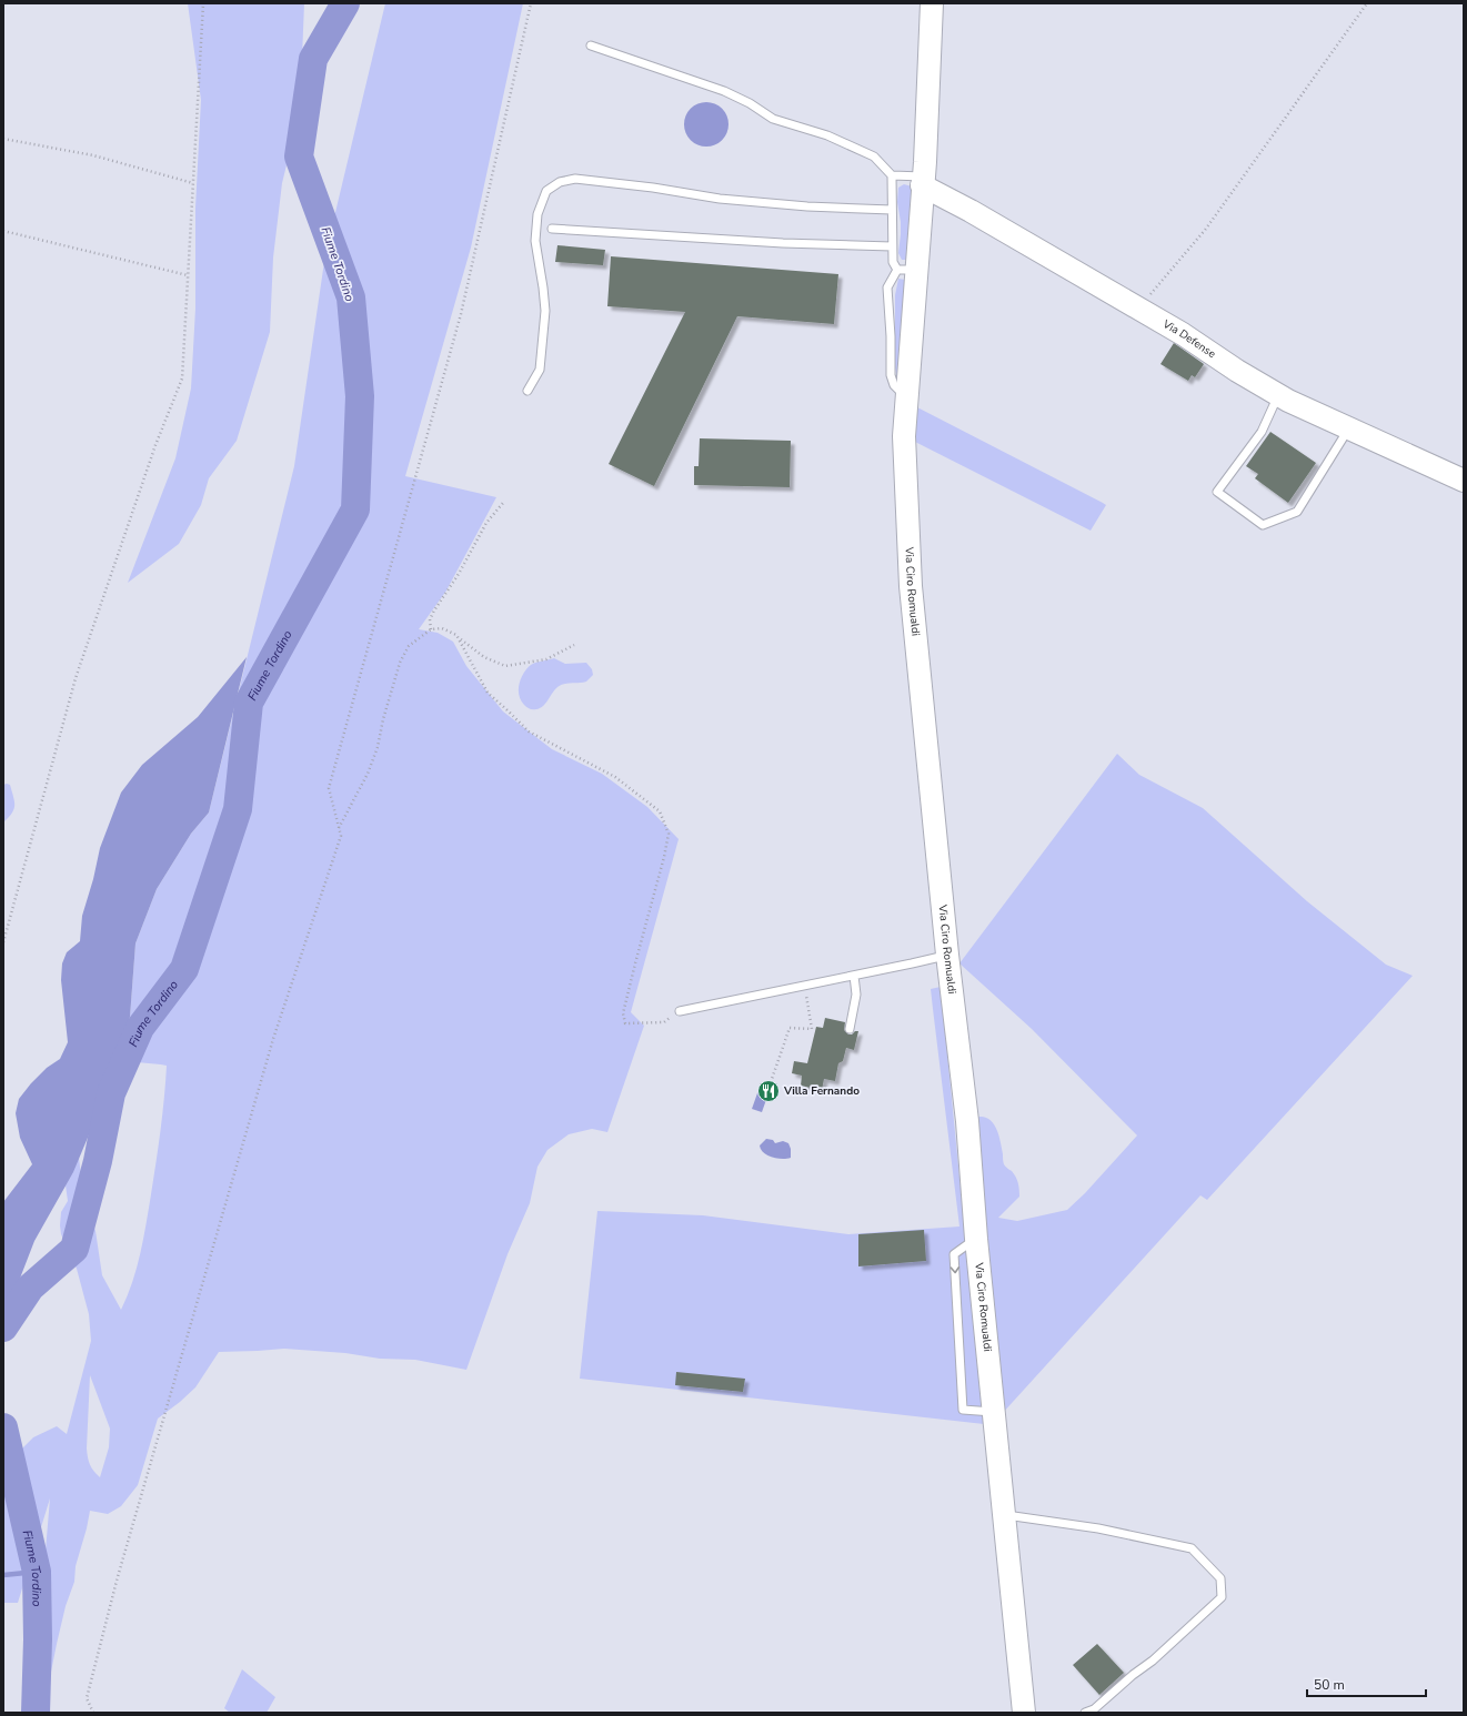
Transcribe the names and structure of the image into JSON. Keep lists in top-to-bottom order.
{
  "streets": {
    "main road": ["Via Defense", "Via Ciro Romualdi"]
  },
  "crossings": [
    ["Via Defense", "Via Ciro Romualdi"]
  ],
  "water": ["Fiume Tordino"],
  "places": {
    "restaurant": ["Villa Fernando"]
  },
  "scale_bar": "50 m"
}
